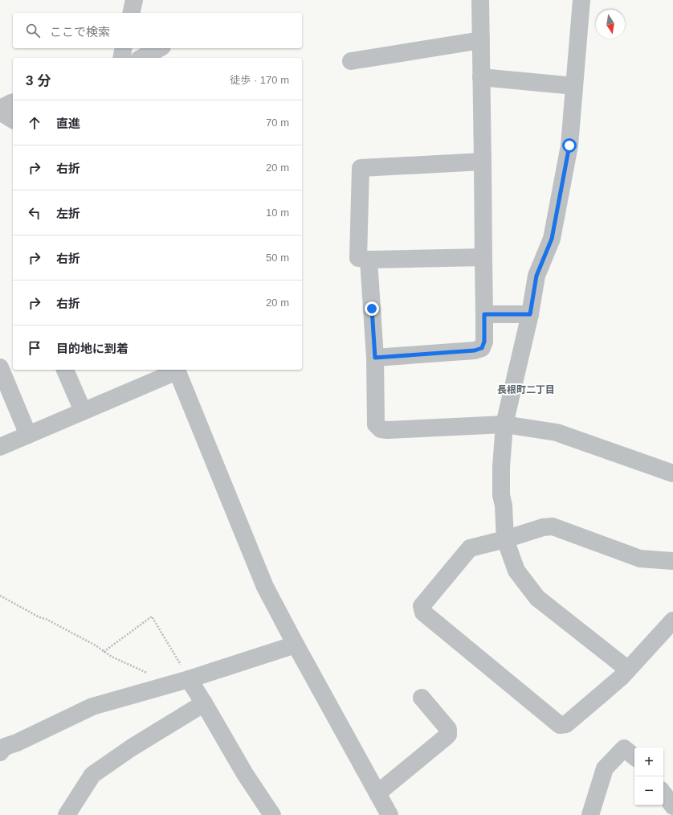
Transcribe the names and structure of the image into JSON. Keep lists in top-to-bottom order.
{
  "districts": ["長根町二丁目"],
  "north": "bottom",
  "page": {
    "search": "ここで検索",
    "heading": ["3 分", "徒歩 · 170 m"],
    "list": [
      ["直進", "70 m"],
      ["右折", "20 m"],
      ["左折", "10 m"],
      ["右折", "50 m"],
      ["右折", "20 m"],
      "目的地に到着"
    ],
    "map_buttons": ["+", "−"]
  }
}
